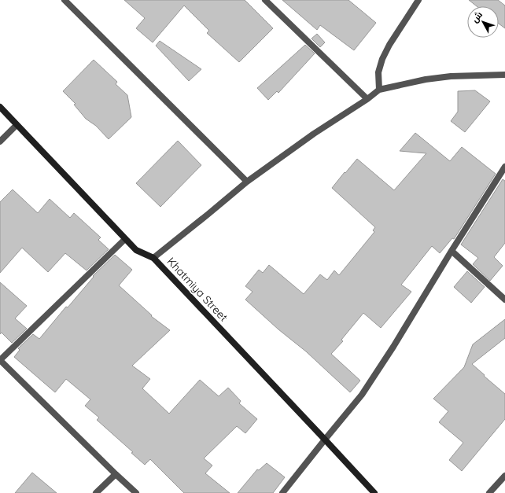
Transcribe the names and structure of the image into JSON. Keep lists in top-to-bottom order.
{
  "streets": {
    "street": ["Khatmiya Street"]
  },
  "north": "top left"
}
